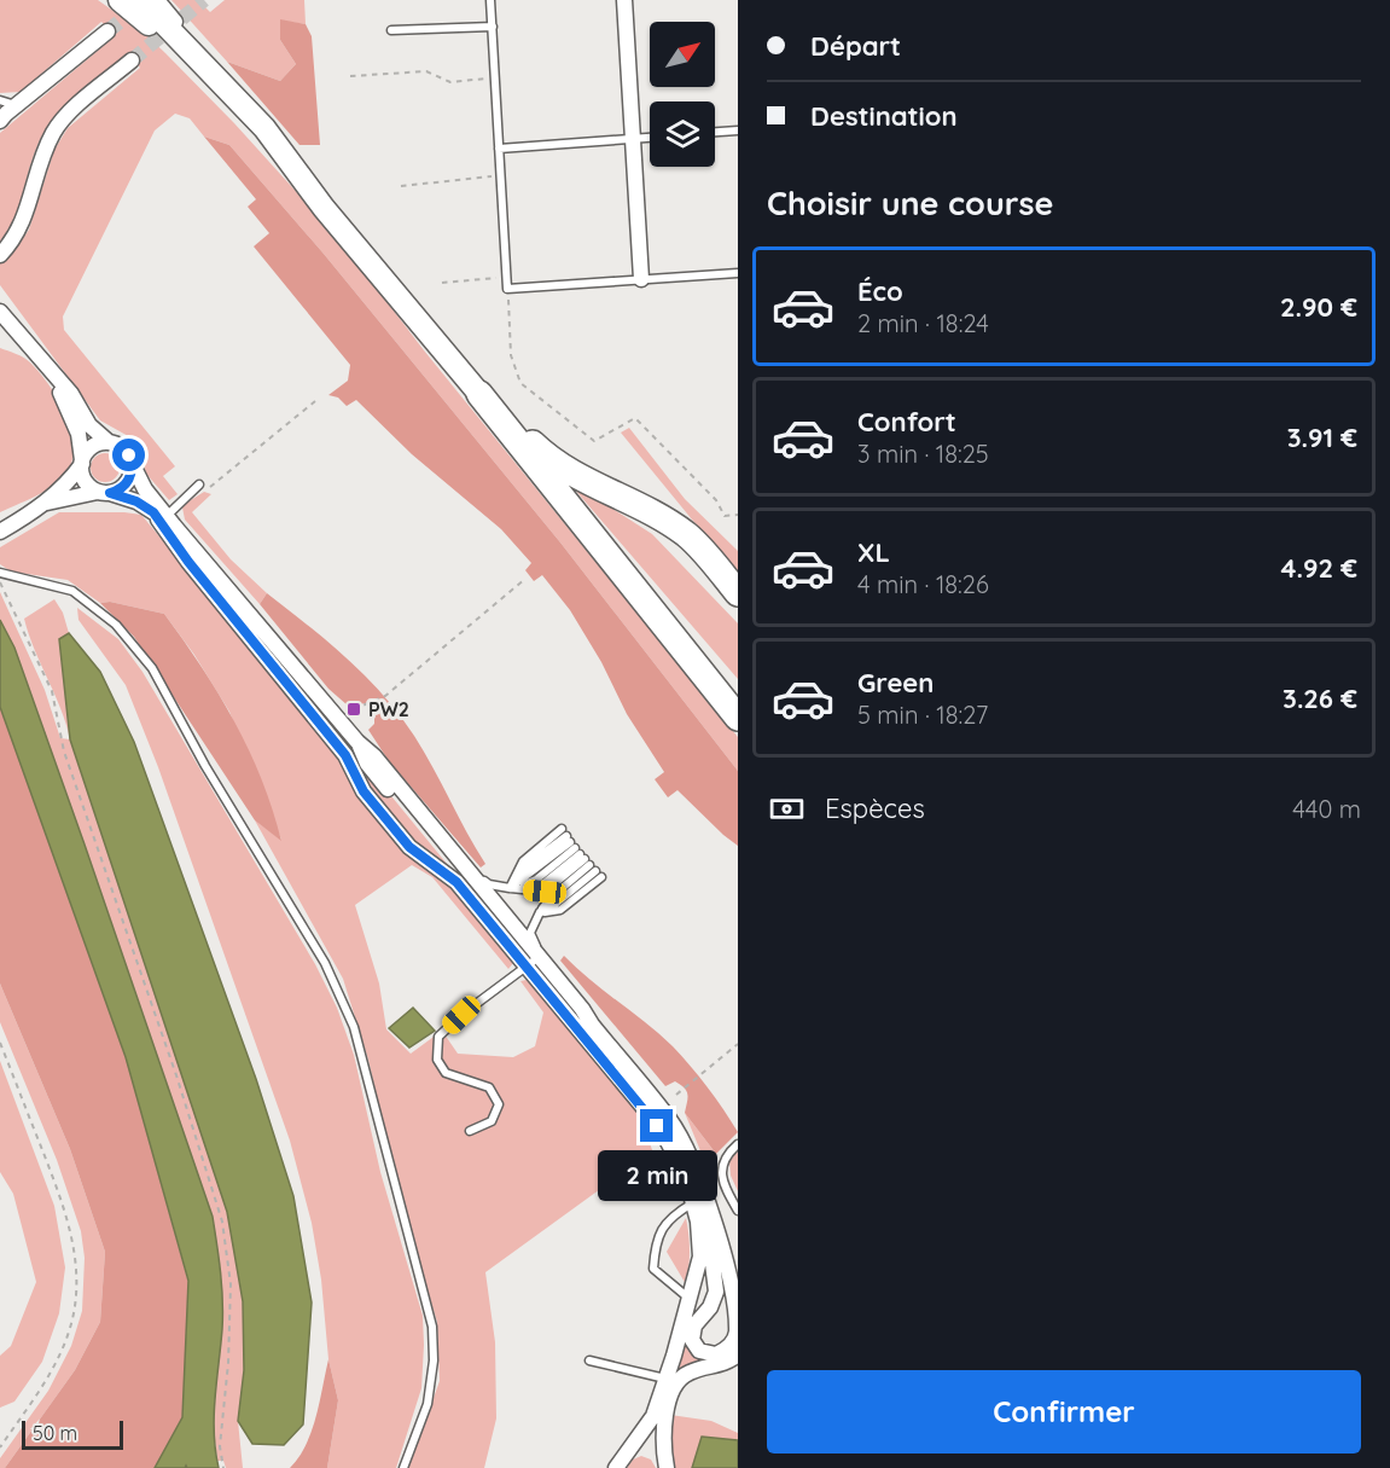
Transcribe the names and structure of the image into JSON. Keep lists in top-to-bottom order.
{
  "places": {
    "transit": ["PW2"]
  },
  "scale_bar": "50 m",
  "north": "top right",
  "page": {
    "banner": ["Départ", "Destination"],
    "heading": "Choisir une course",
    "list": [
      {
        "name": "Éco",
        "note": "2 min · 18:24",
        "value": "2.90 €"
      },
      {
        "name": "Confort",
        "note": "3 min · 18:25",
        "value": "3.91 €"
      },
      {
        "name": "XL",
        "note": "4 min · 18:26",
        "value": "4.92 €"
      },
      {
        "name": "Green",
        "note": "5 min · 18:27",
        "value": "3.26 €"
      }
    ],
    "pay": ["Espèces", "440 m"],
    "bubble": "2 min",
    "buttons": "Confirmer",
    "scale": "50 m"
  }
}
